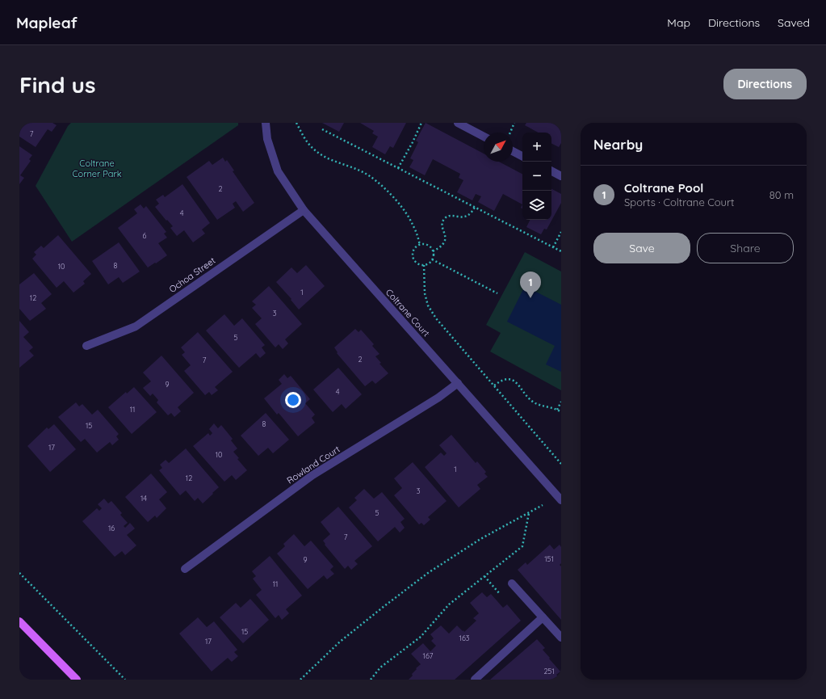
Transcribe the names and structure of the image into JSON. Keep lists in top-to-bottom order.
{
  "streets": {
    "street": ["Ochoa Street", "Coltrane Court", "Rowland Court"]
  },
  "crossings": [
    ["Ochoa Street", "Coltrane Court"],
    ["Coltrane Court", "Rowland Court"]
  ],
  "parks": ["Coltrane Corner Park"],
  "house_numbers": [
    "7",
    "2",
    "4",
    "6",
    "8",
    "10",
    "1",
    "12",
    "3",
    "5",
    "2",
    "7",
    "9",
    "4",
    "11",
    "8",
    "15",
    "17",
    "10",
    "1",
    "12",
    "3",
    "14",
    "5",
    "16",
    "7",
    "151",
    "9",
    "11",
    "15",
    "163",
    "17",
    "167",
    "251"
  ],
  "north": "top right",
  "page": {
    "header": "Mapleaf",
    "nav": ["Map", "Directions", "Saved"],
    "buttons": [
      "Directions",
      ["Save", "Share"]
    ],
    "title": "Find us",
    "heading": "Nearby",
    "map_buttons": ["+", "−"],
    "list": [
      {
        "mark": "1",
        "name": "Coltrane Pool",
        "note": "Sports · Coltrane Court",
        "value": "80 m"
      }
    ],
    "pins": "1"
  }
}
